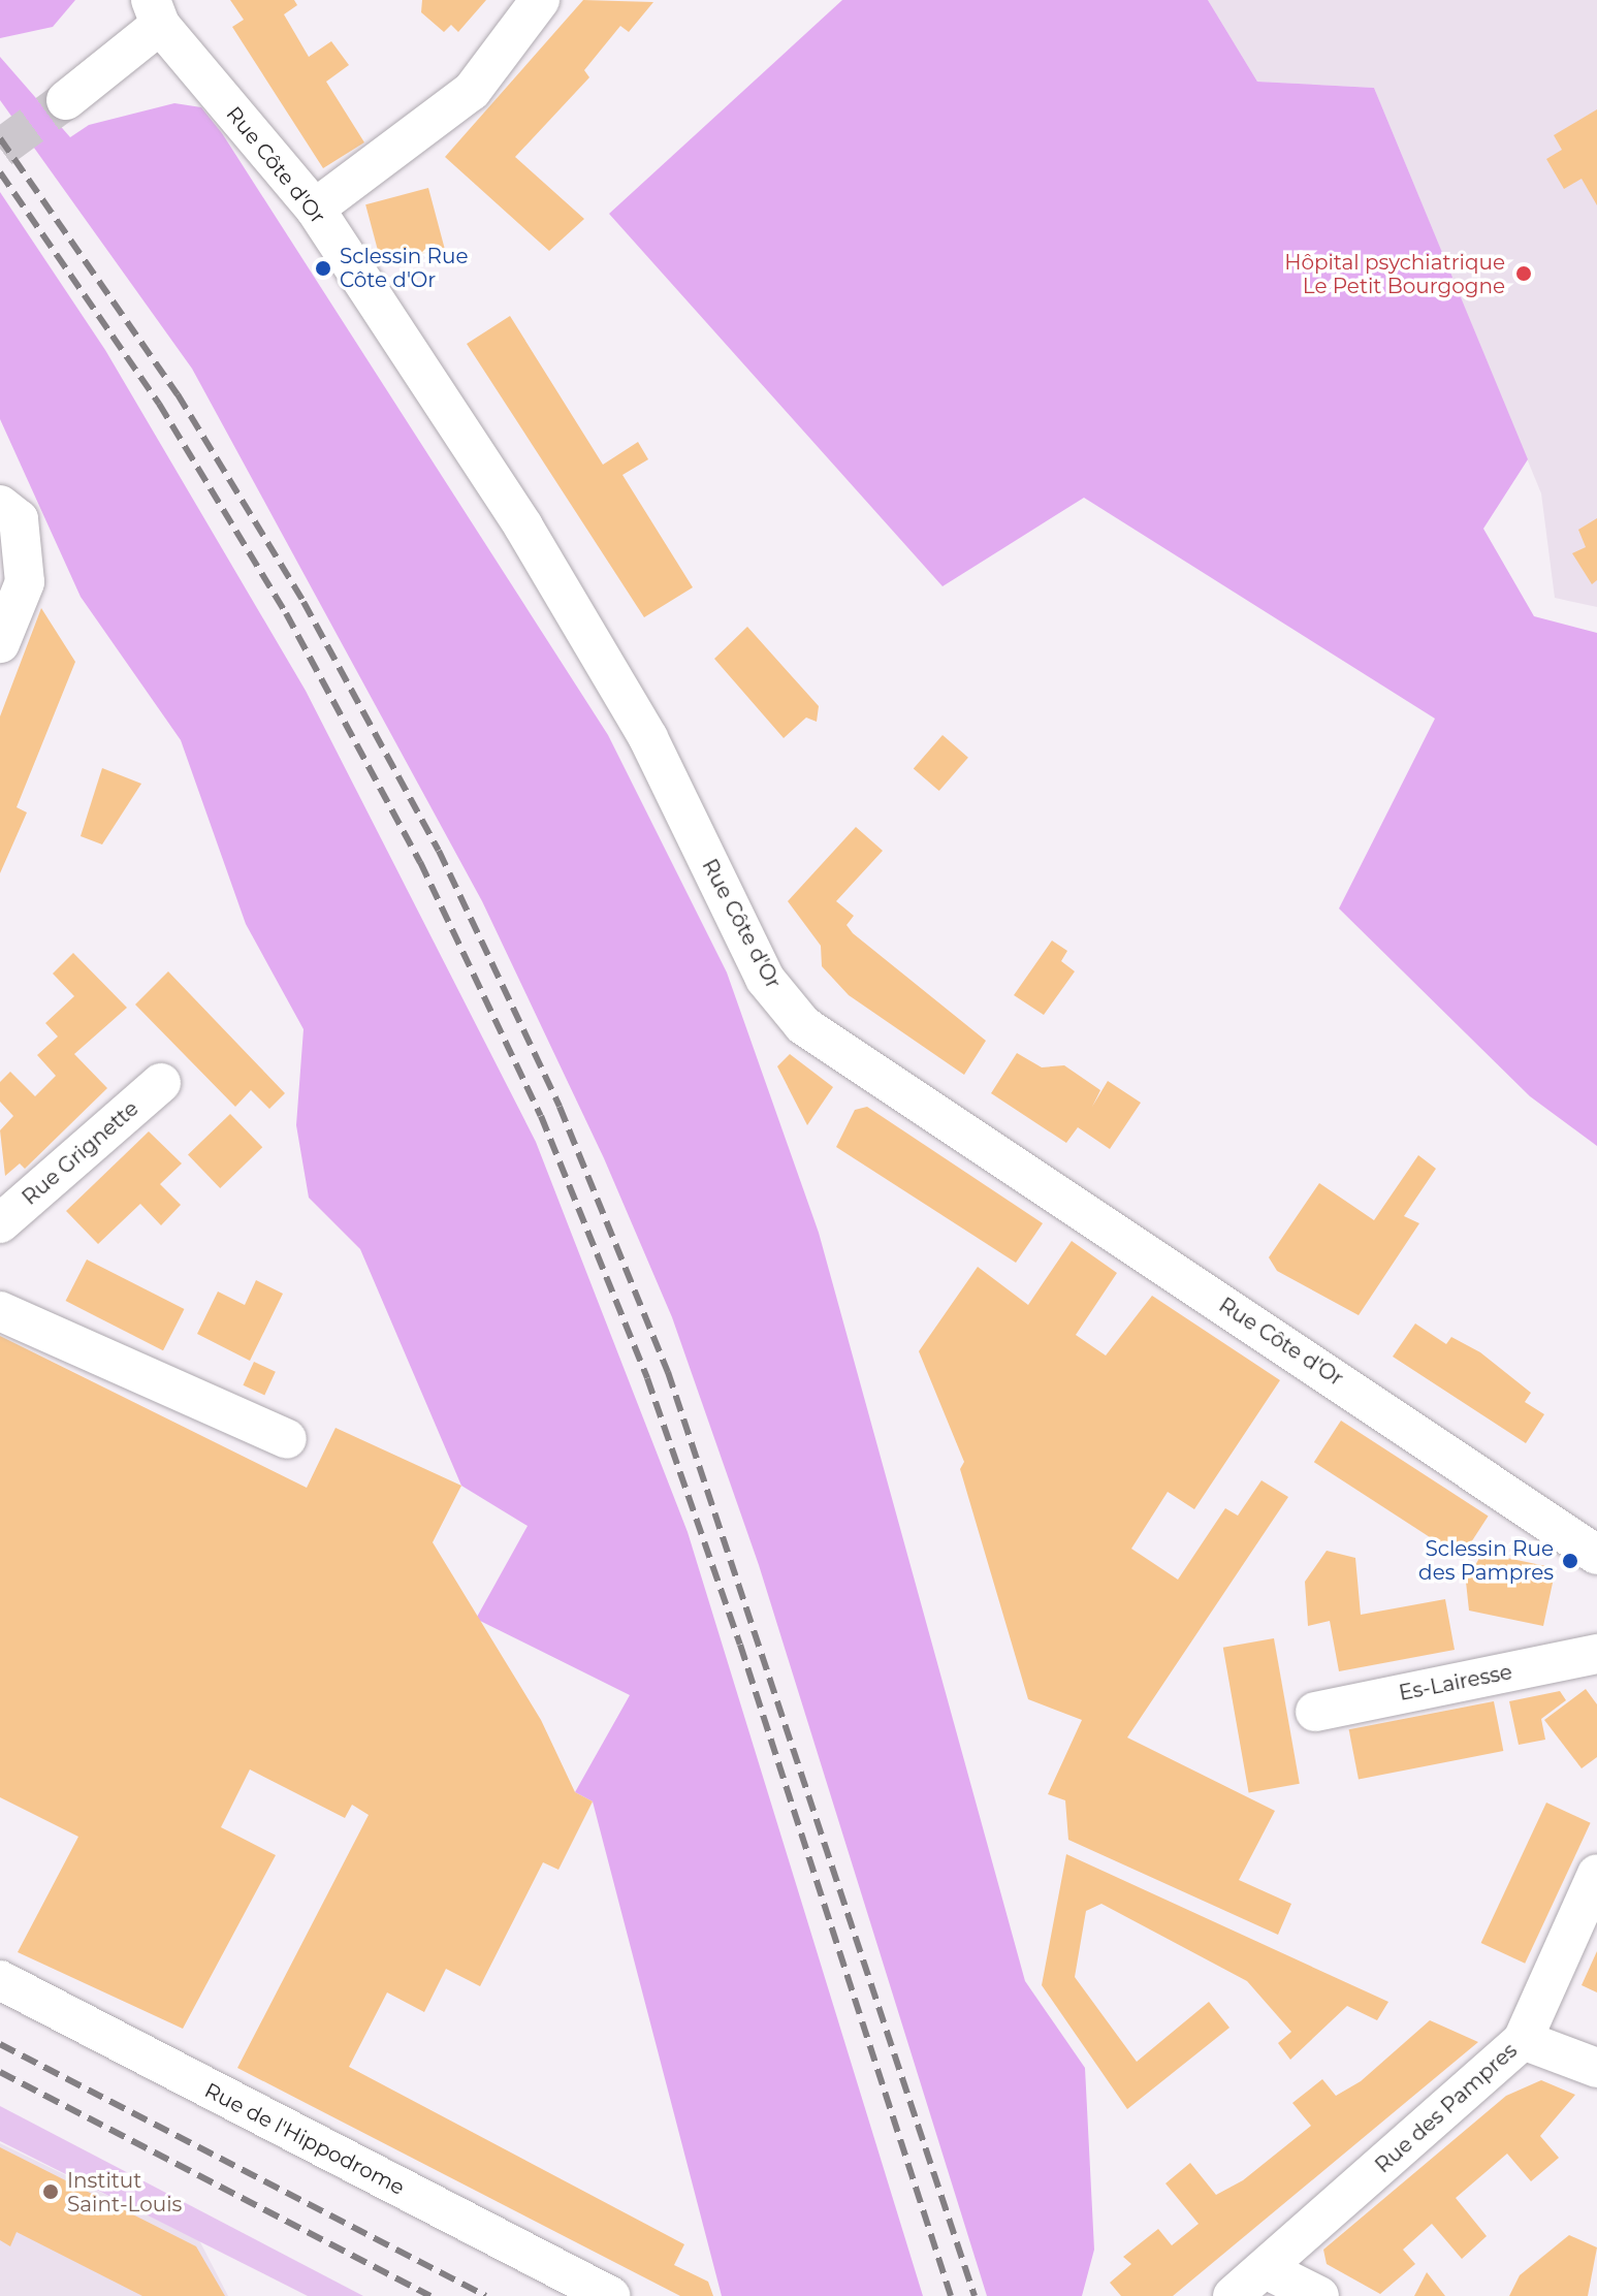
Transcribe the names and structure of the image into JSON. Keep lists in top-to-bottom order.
{
  "streets": {
    "street": [
      "Rue Côte d'Or",
      "Rue Grignette",
      "Es-Lairesse",
      "Rue des Pampres",
      "Rue de l'Hippodrome"
    ]
  },
  "places": [
    "Sclessin Rue Côte d'Or",
    "Hôpital psychiatrique Le Petit Bourgogne",
    "Sclessin Rue des Pampres",
    "Institut Saint-Louis"
  ]
}
